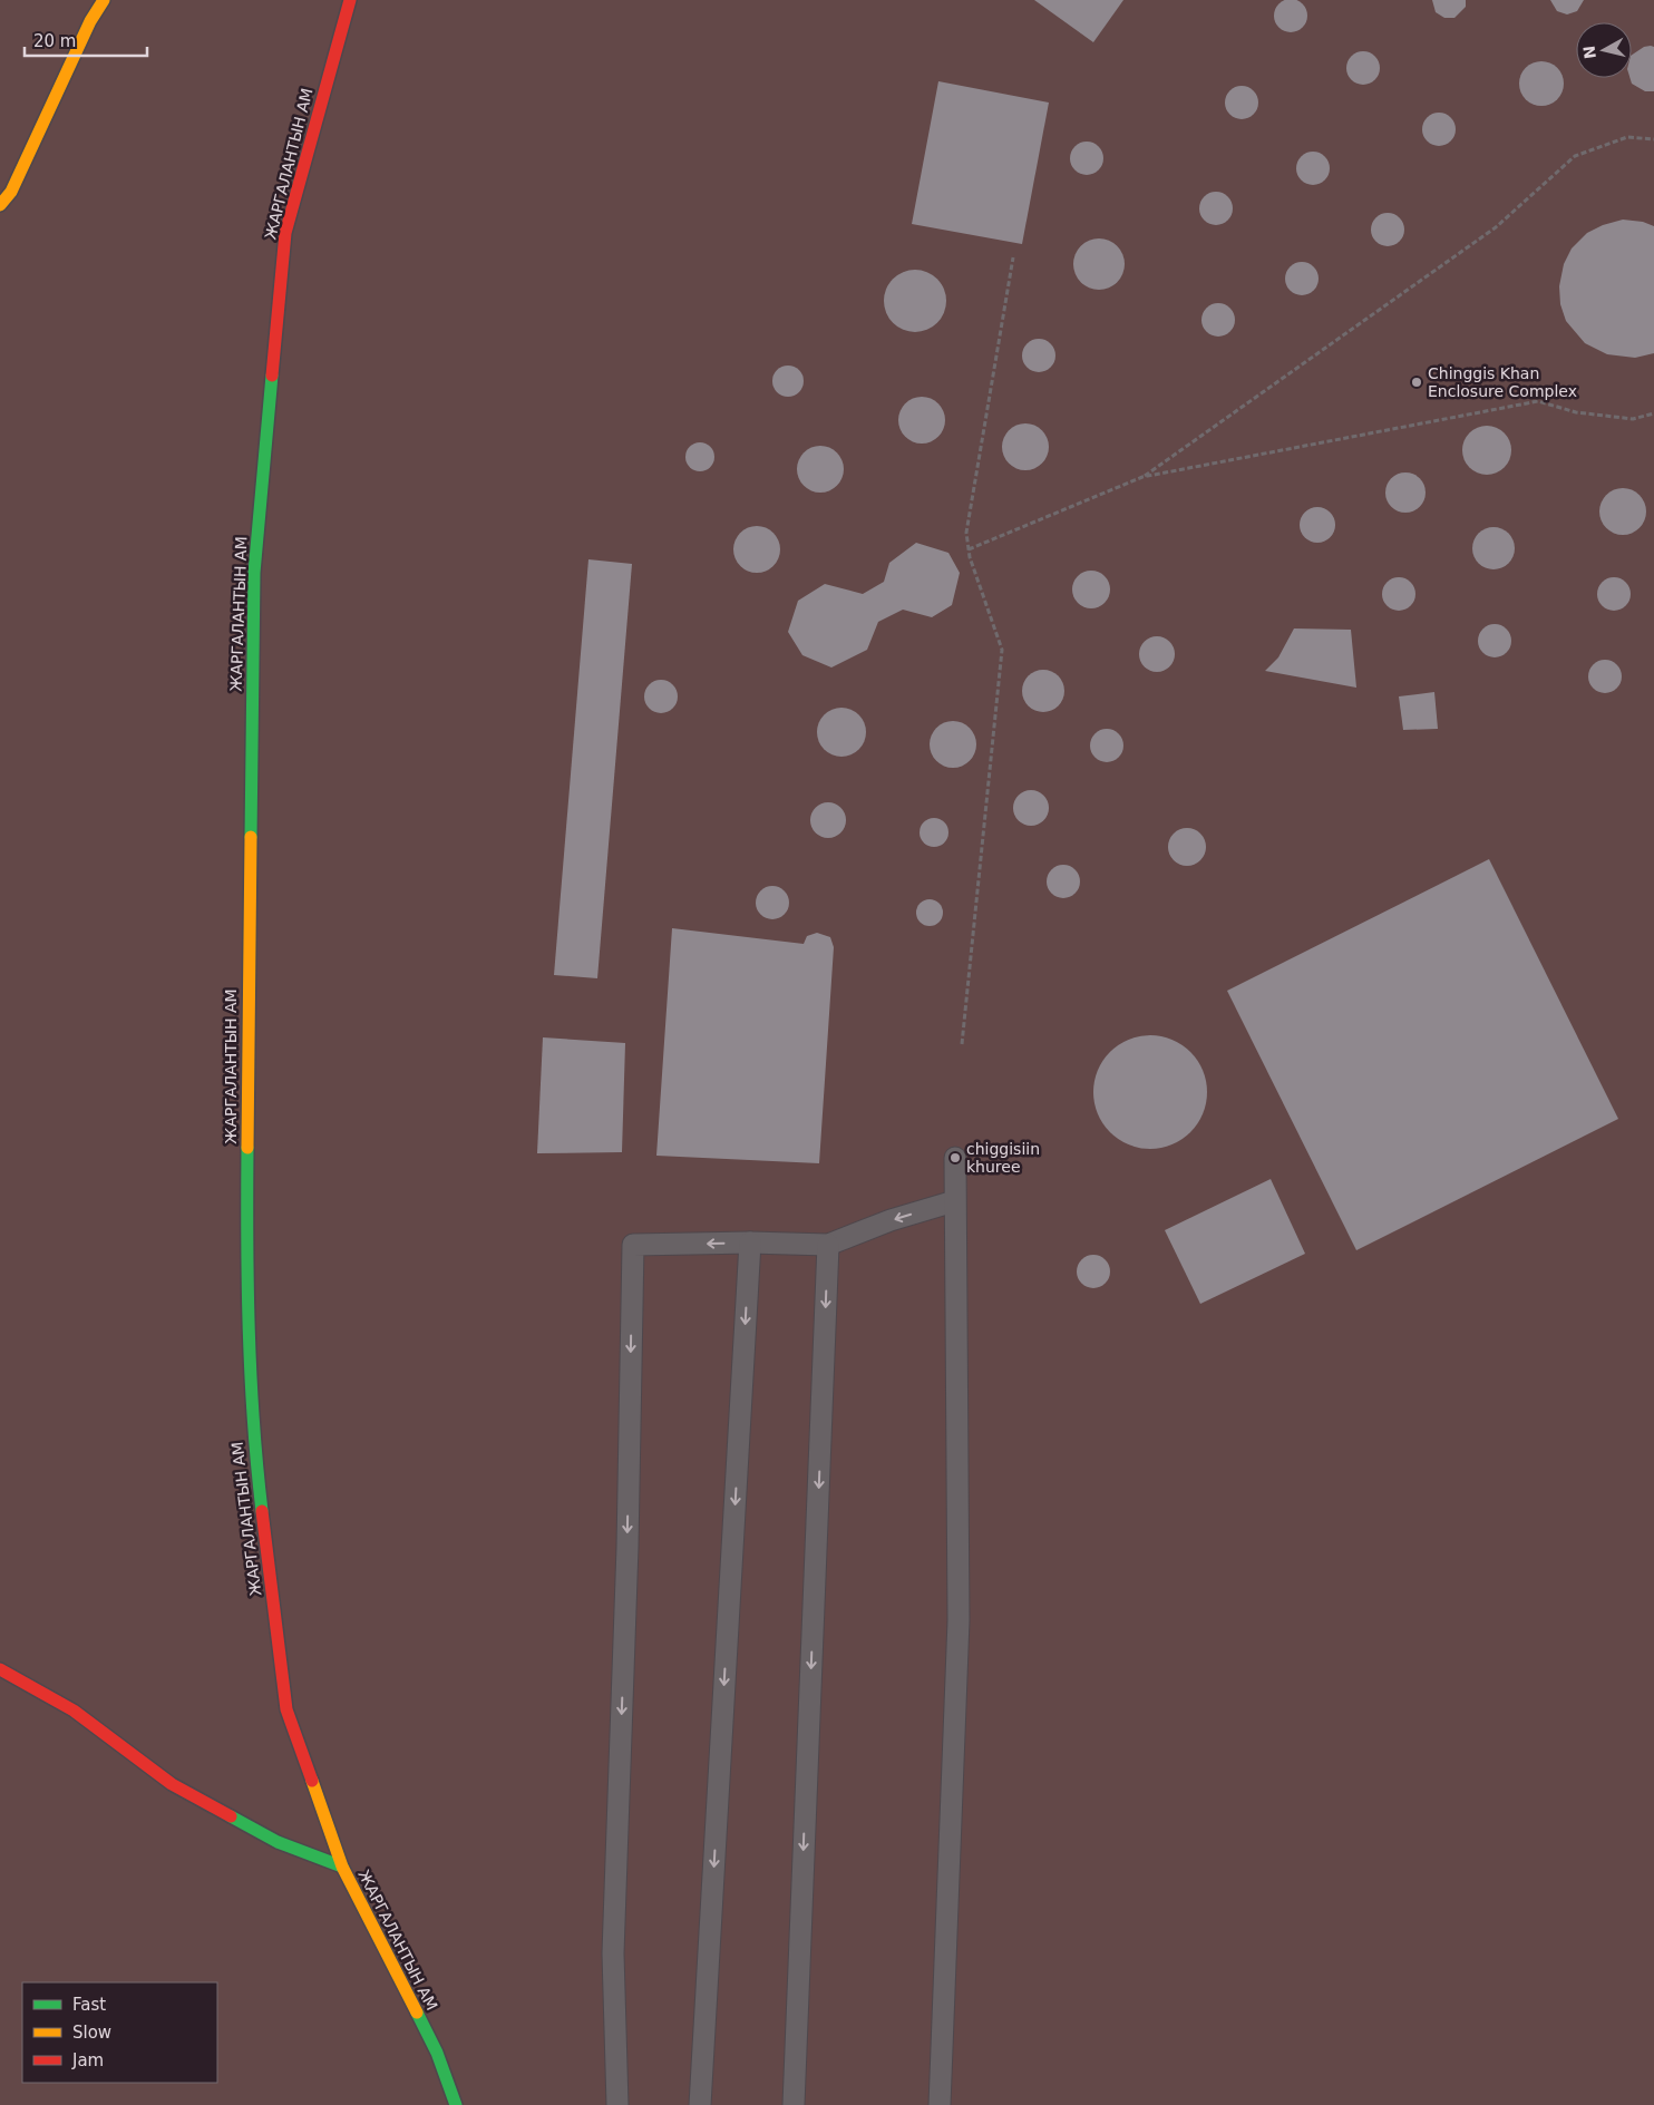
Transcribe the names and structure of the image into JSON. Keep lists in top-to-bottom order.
{
  "streets": {
    "street": ["ЖАРГАЛАНТЫН АМ"]
  },
  "places": ["Chinggis Khan Enclosure Complex", "chiggisiin khuree"],
  "legend": ["Fast", "Slow", "Jam"],
  "scale_bar": "20 m",
  "north": "left"
}
